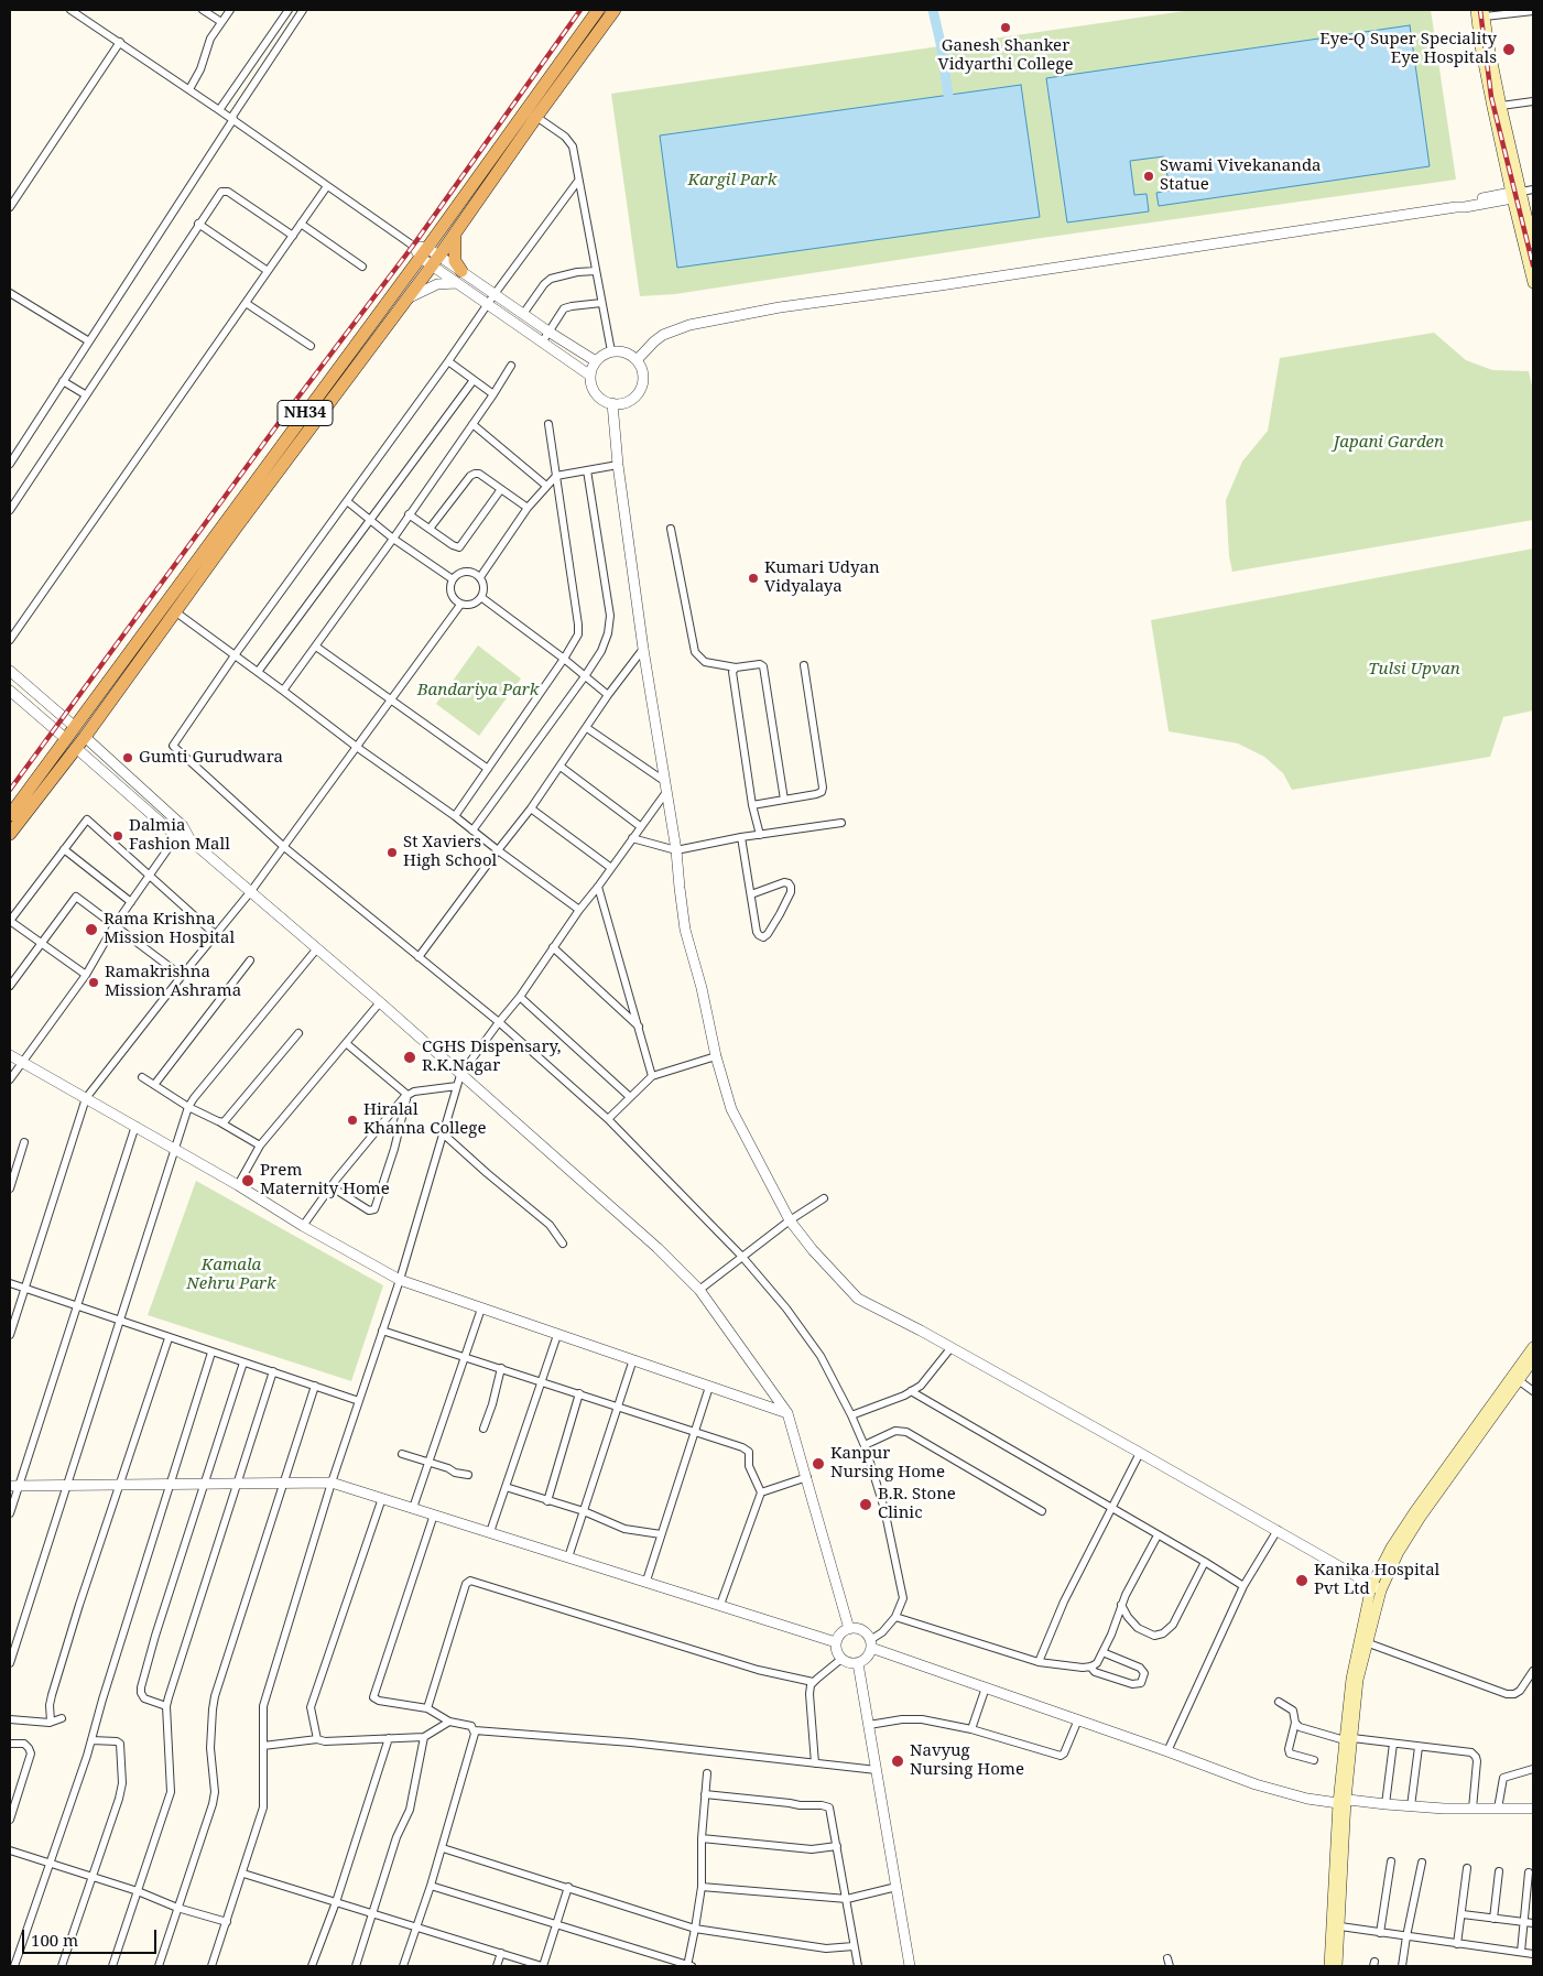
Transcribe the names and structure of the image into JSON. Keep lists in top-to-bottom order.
{
  "streets": {
    "highway": ["NH34"]
  },
  "parks": [
    "Kargil Park",
    "Japani Garden",
    "Tulsi Upvan",
    "Bandariya Park",
    "Kamala Nehru Park"
  ],
  "places": [
    "Ganesh Shanker Vidyarthi College",
    "Eye-Q Super Speciality Eye Hospitals",
    "Swami Vivekananda Statue",
    "Kumari Udyan Vidyalaya",
    "Gumti Gurudwara",
    "Dalmia Fashion Mall",
    "St Xaviers High School",
    "Rama Krishna Mission Hospital",
    "Ramakrishna Mission Ashrama",
    "CGHS Dispensary, R.K.Nagar",
    "Hiralal Khanna College",
    "Prem Maternity Home",
    "Kanpur Nursing Home",
    "B.R. Stone Clinic",
    "Kanika Hospital Pvt Ltd",
    "Navyug Nursing Home"
  ],
  "scale_bar": "100 m"
}
